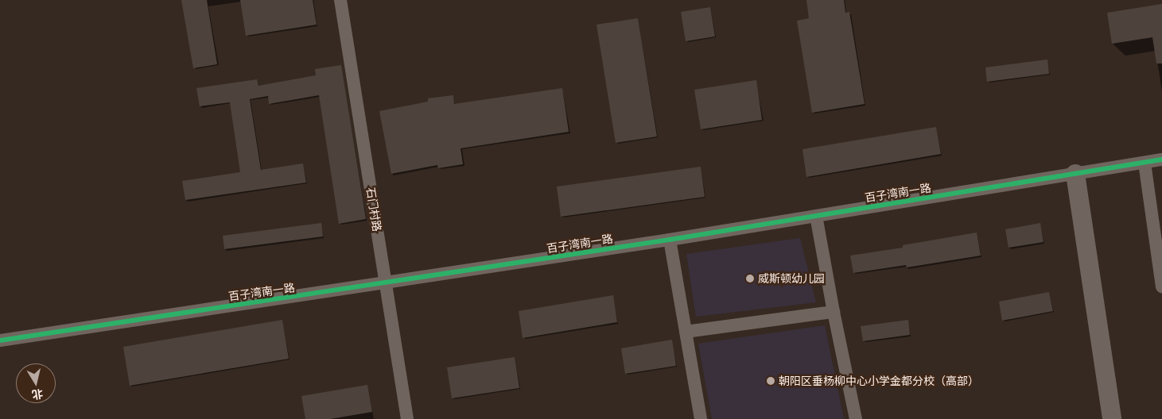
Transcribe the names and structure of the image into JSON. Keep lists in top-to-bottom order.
{
  "streets": {
    "street": ["百子湾南一路", "石门村路"]
  },
  "crossings": [
    ["百子湾南一路", "石门村路"]
  ],
  "places": ["威斯顿幼儿园", "朝阳区垂杨柳中心小学金都分校（高部）"],
  "north": "bottom"
}
